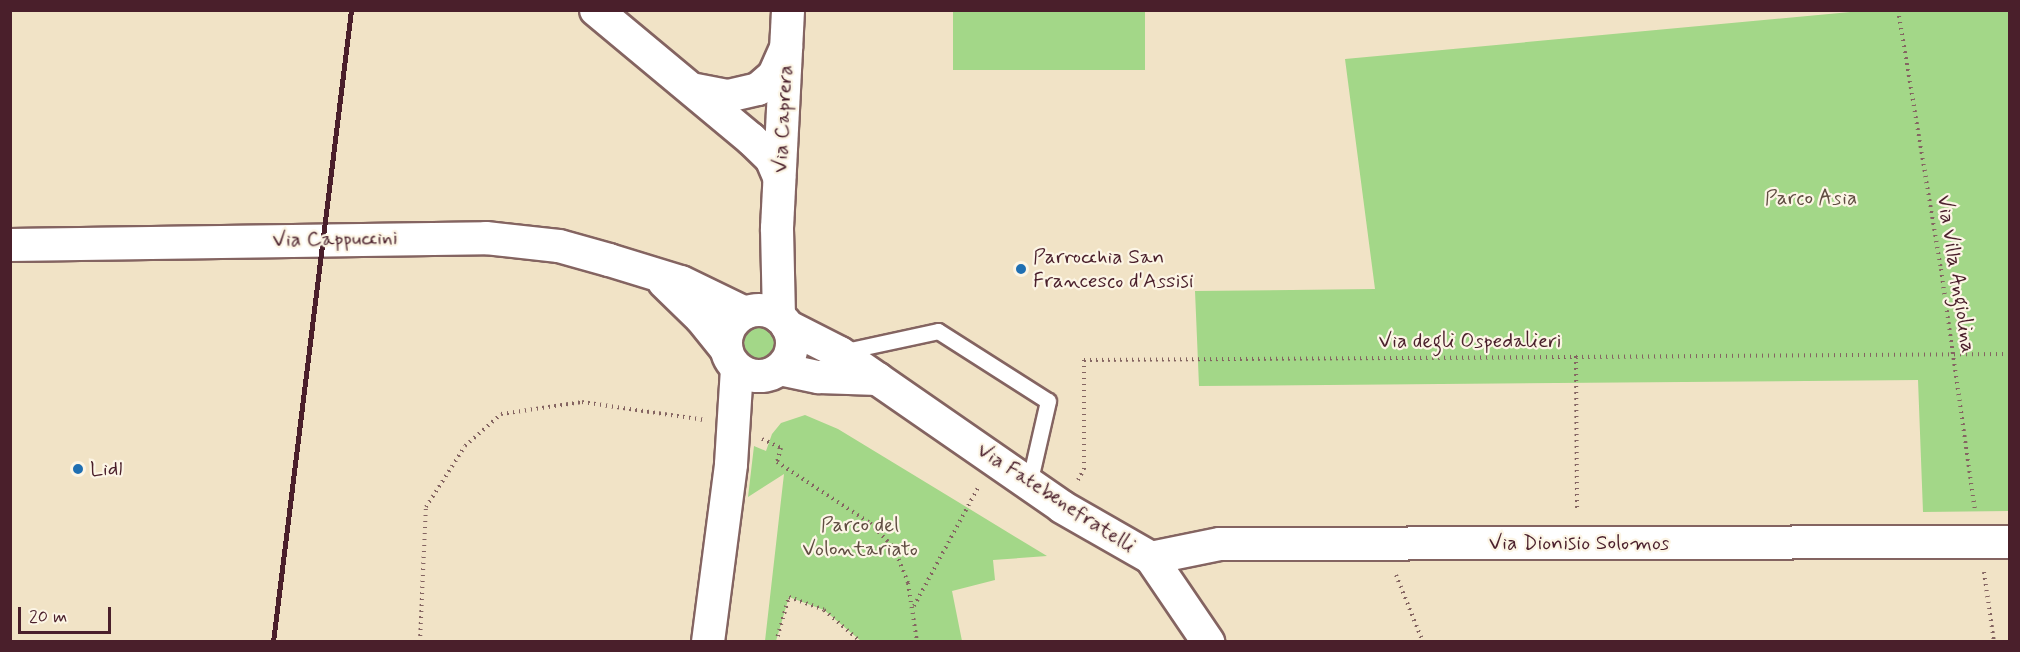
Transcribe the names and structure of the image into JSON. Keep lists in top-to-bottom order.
{
  "streets": {
    "street": [
      "Via Caprera",
      "Via Cappuccini",
      "Via Fatebenefratelli",
      "Via Dionisio Solomos"
    ],
    "path": ["Via Villa Angiolina", "Via degli Ospedalieri"]
  },
  "crossings": [
    ["Via Caprera", "Via Cappuccini"],
    ["Via Caprera", "Via Fatebenefratelli"],
    ["Via Cappuccini", "Via Fatebenefratelli"],
    ["Via Villa Angiolina", "Via degli Ospedalieri"],
    ["Via Villa Angiolina", "Via Dionisio Solomos"],
    ["Via degli Ospedalieri", "Via Fatebenefratelli"],
    ["Via Fatebenefratelli", "Via Dionisio Solomos"]
  ],
  "parks": ["Parco Asia", "Parco del Volontariato"],
  "places": ["Parrocchia San Francesco d'Assisi", "Lidl"],
  "scale_bar": "20 m"
}
